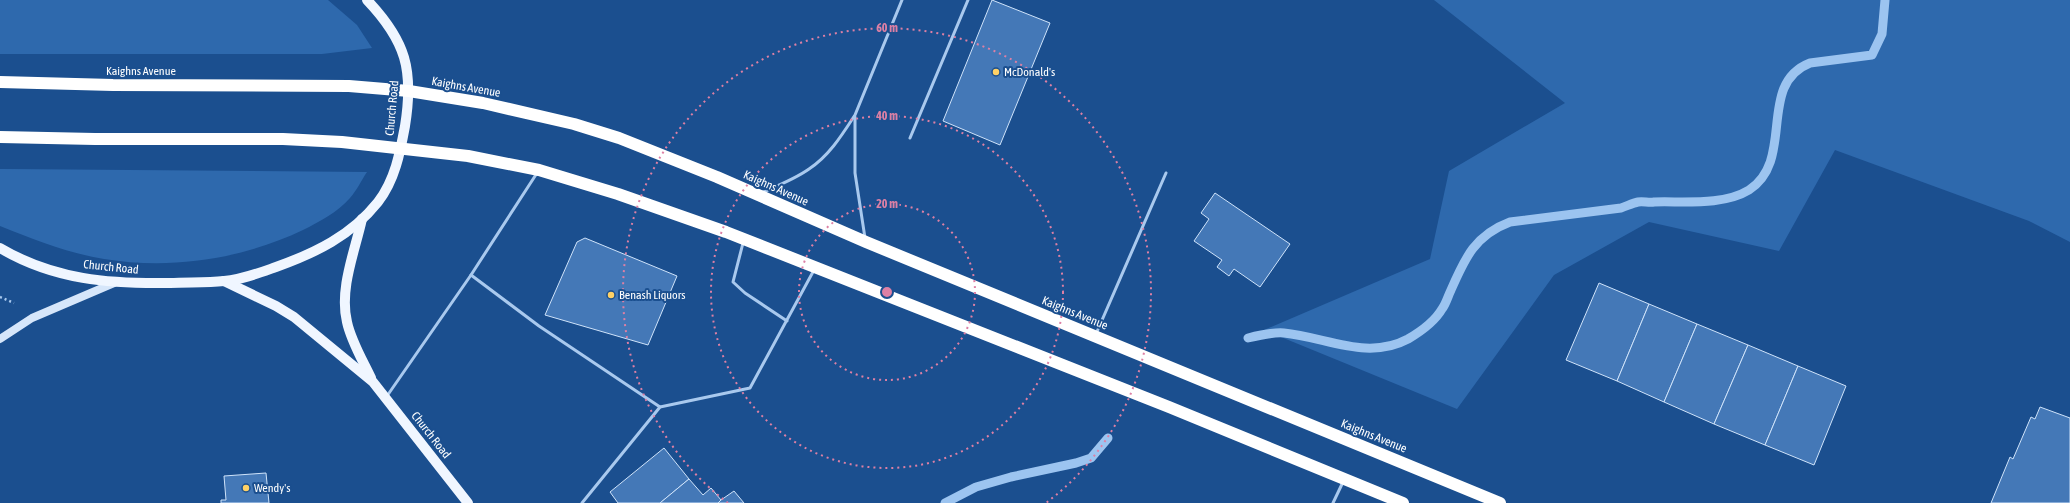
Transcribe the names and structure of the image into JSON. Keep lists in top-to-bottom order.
{
  "streets": {
    "highway": ["Kaighns Avenue"],
    "main road": ["Church Road"]
  },
  "crossings": [
    ["Kaighns Avenue", "Church Road"]
  ],
  "places": ["McDonald's", "Benash Liquors", "Wendy's"],
  "rings": ["60 m", "40 m", "20 m"]
}
